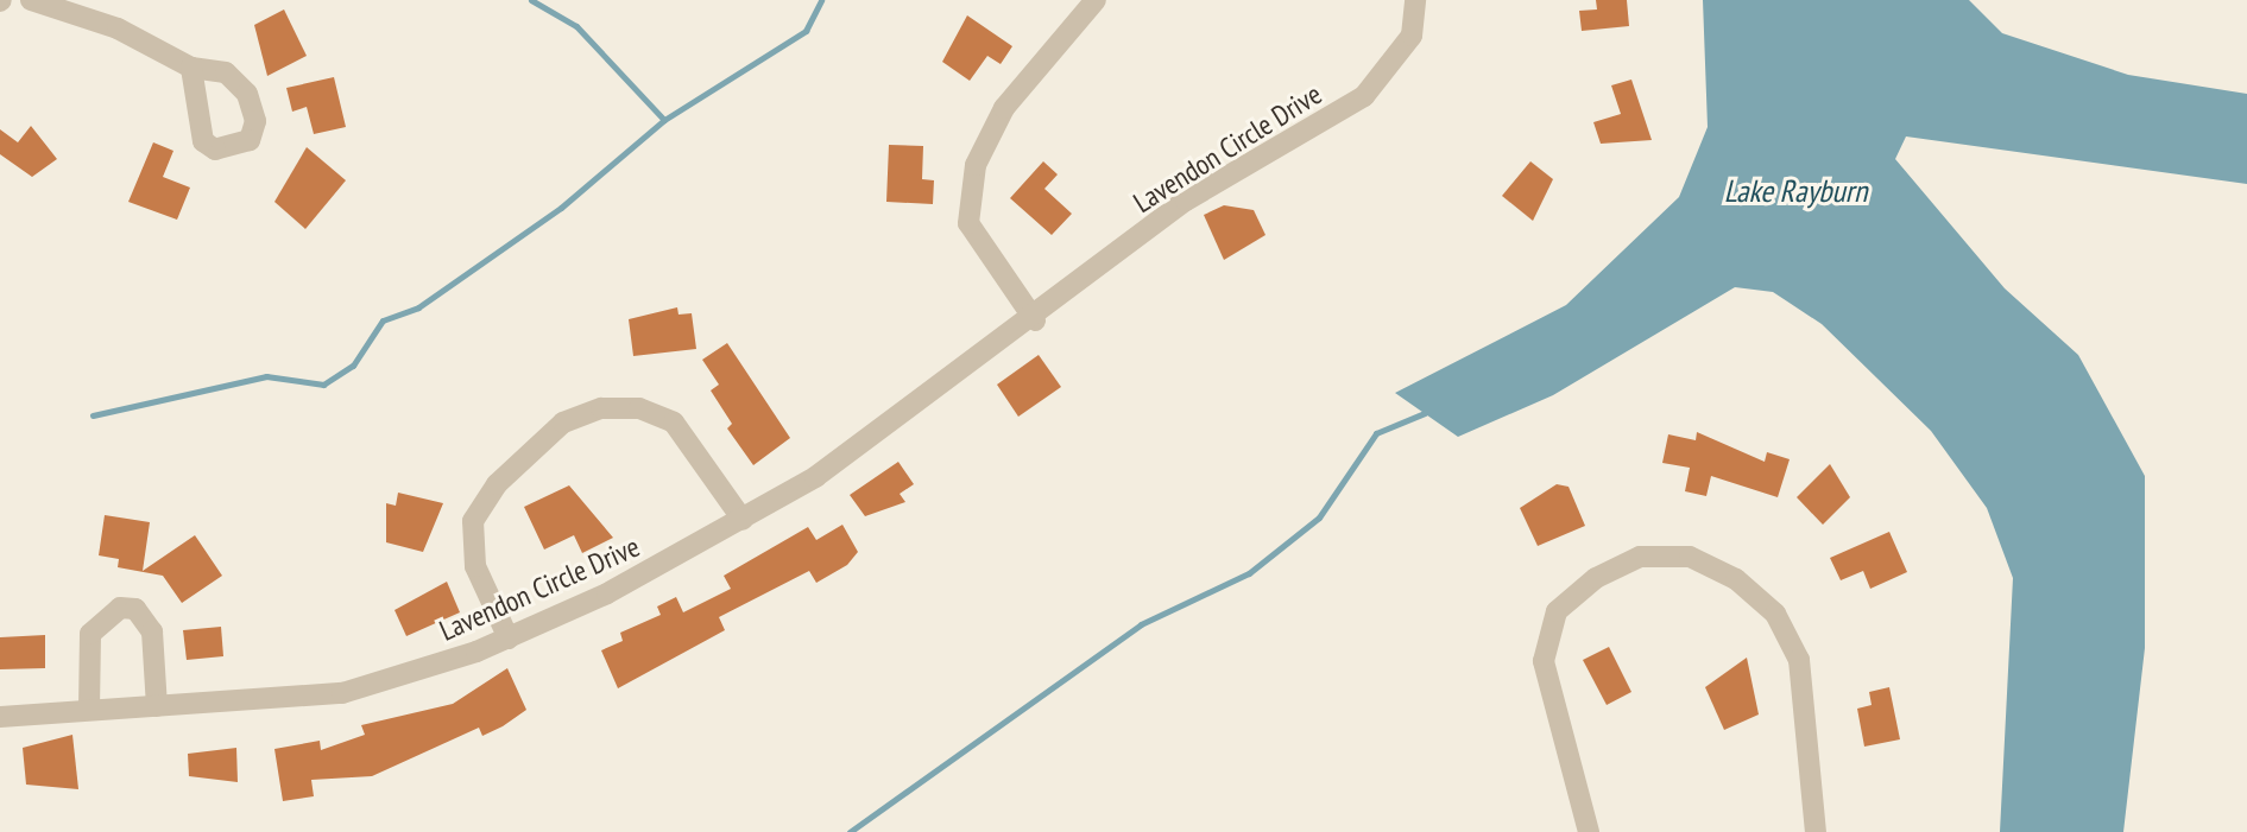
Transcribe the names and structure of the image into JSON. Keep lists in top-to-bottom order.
{
  "streets": {
    "street": ["Lavendon Circle Drive"]
  },
  "water": ["Lake Rayburn"]
}
